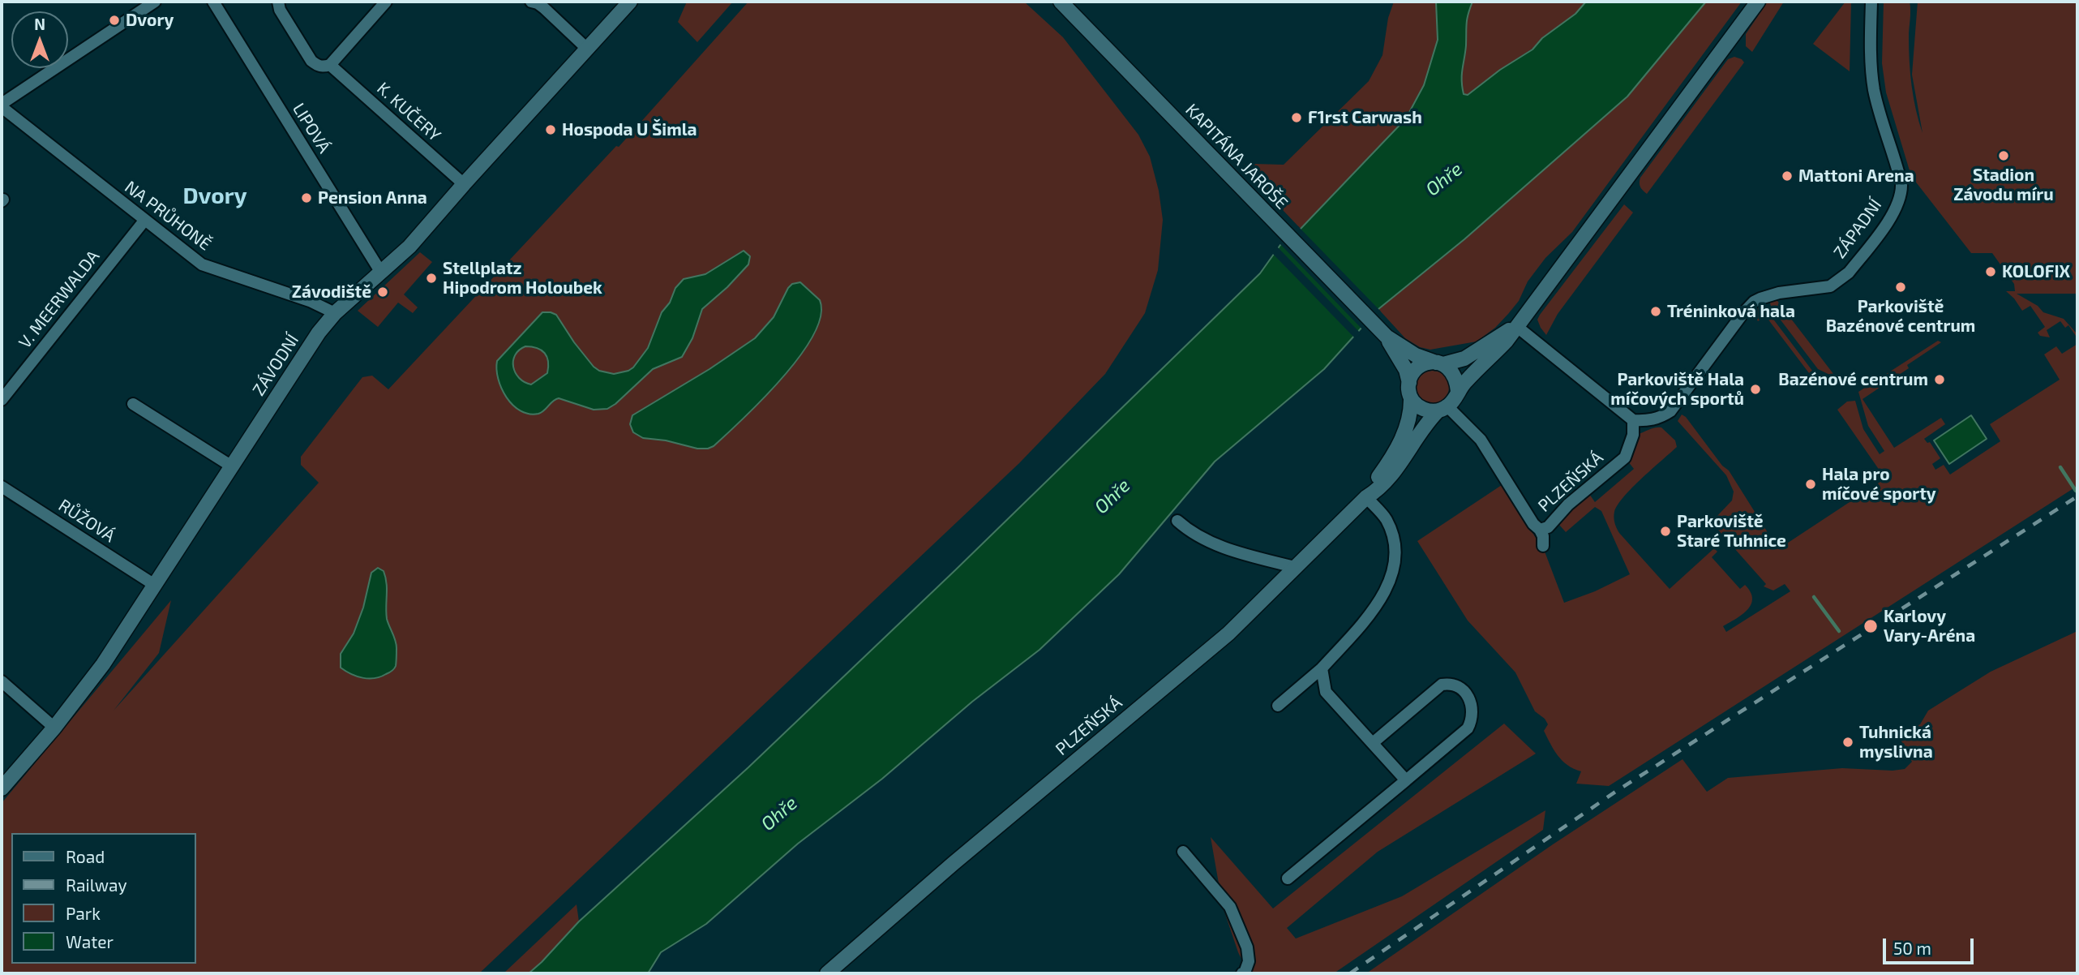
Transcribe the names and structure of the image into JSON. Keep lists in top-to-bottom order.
{
  "streets": {
    "street": [
      "K. KUČERY",
      "LIPOVÁ",
      "KAPITÁNA JAROŠE",
      "NA PRŮHONĚ",
      "ZÁPADNÍ",
      "V. MEERWALDA",
      "ZÁVODNÍ",
      "PLZEŇSKÁ",
      "RŮŽOVÁ"
    ]
  },
  "crossings": [
    ["K. KUČERY", "ZÁVODNÍ"],
    ["LIPOVÁ", "ZÁVODNÍ"],
    ["KAPITÁNA JAROŠE", "PLZEŇSKÁ"],
    ["NA PRŮHONĚ", "V. MEERWALDA"],
    ["NA PRŮHONĚ", "ZÁVODNÍ"],
    ["ZÁPADNÍ", "PLZEŇSKÁ"],
    ["ZÁVODNÍ", "RŮŽOVÁ"]
  ],
  "districts": ["Dvory"],
  "water": ["Ohře"],
  "places": [
    "Dvory",
    "F1rst Carwash",
    "Hospoda U Šimla",
    "Stadion Závodu míru",
    "Mattoni Arena",
    "Pension Anna",
    "KOLOFIX",
    "Stellplatz Hipodrom Holoubek",
    "Parkoviště Bazénové centrum",
    "Závodiště",
    "Tréninková hala",
    "Bazénové centrum",
    "Parkoviště Hala míčových sportů",
    "Hala pro míčové sporty",
    "Parkoviště Staré Tuhnice",
    "Karlovy Vary-Aréna",
    "Tuhnická myslivna"
  ],
  "legend": [
    "Road",
    "Railway",
    "Park",
    "Water"
  ],
  "scale_bar": "50 m",
  "north": "top"
}
